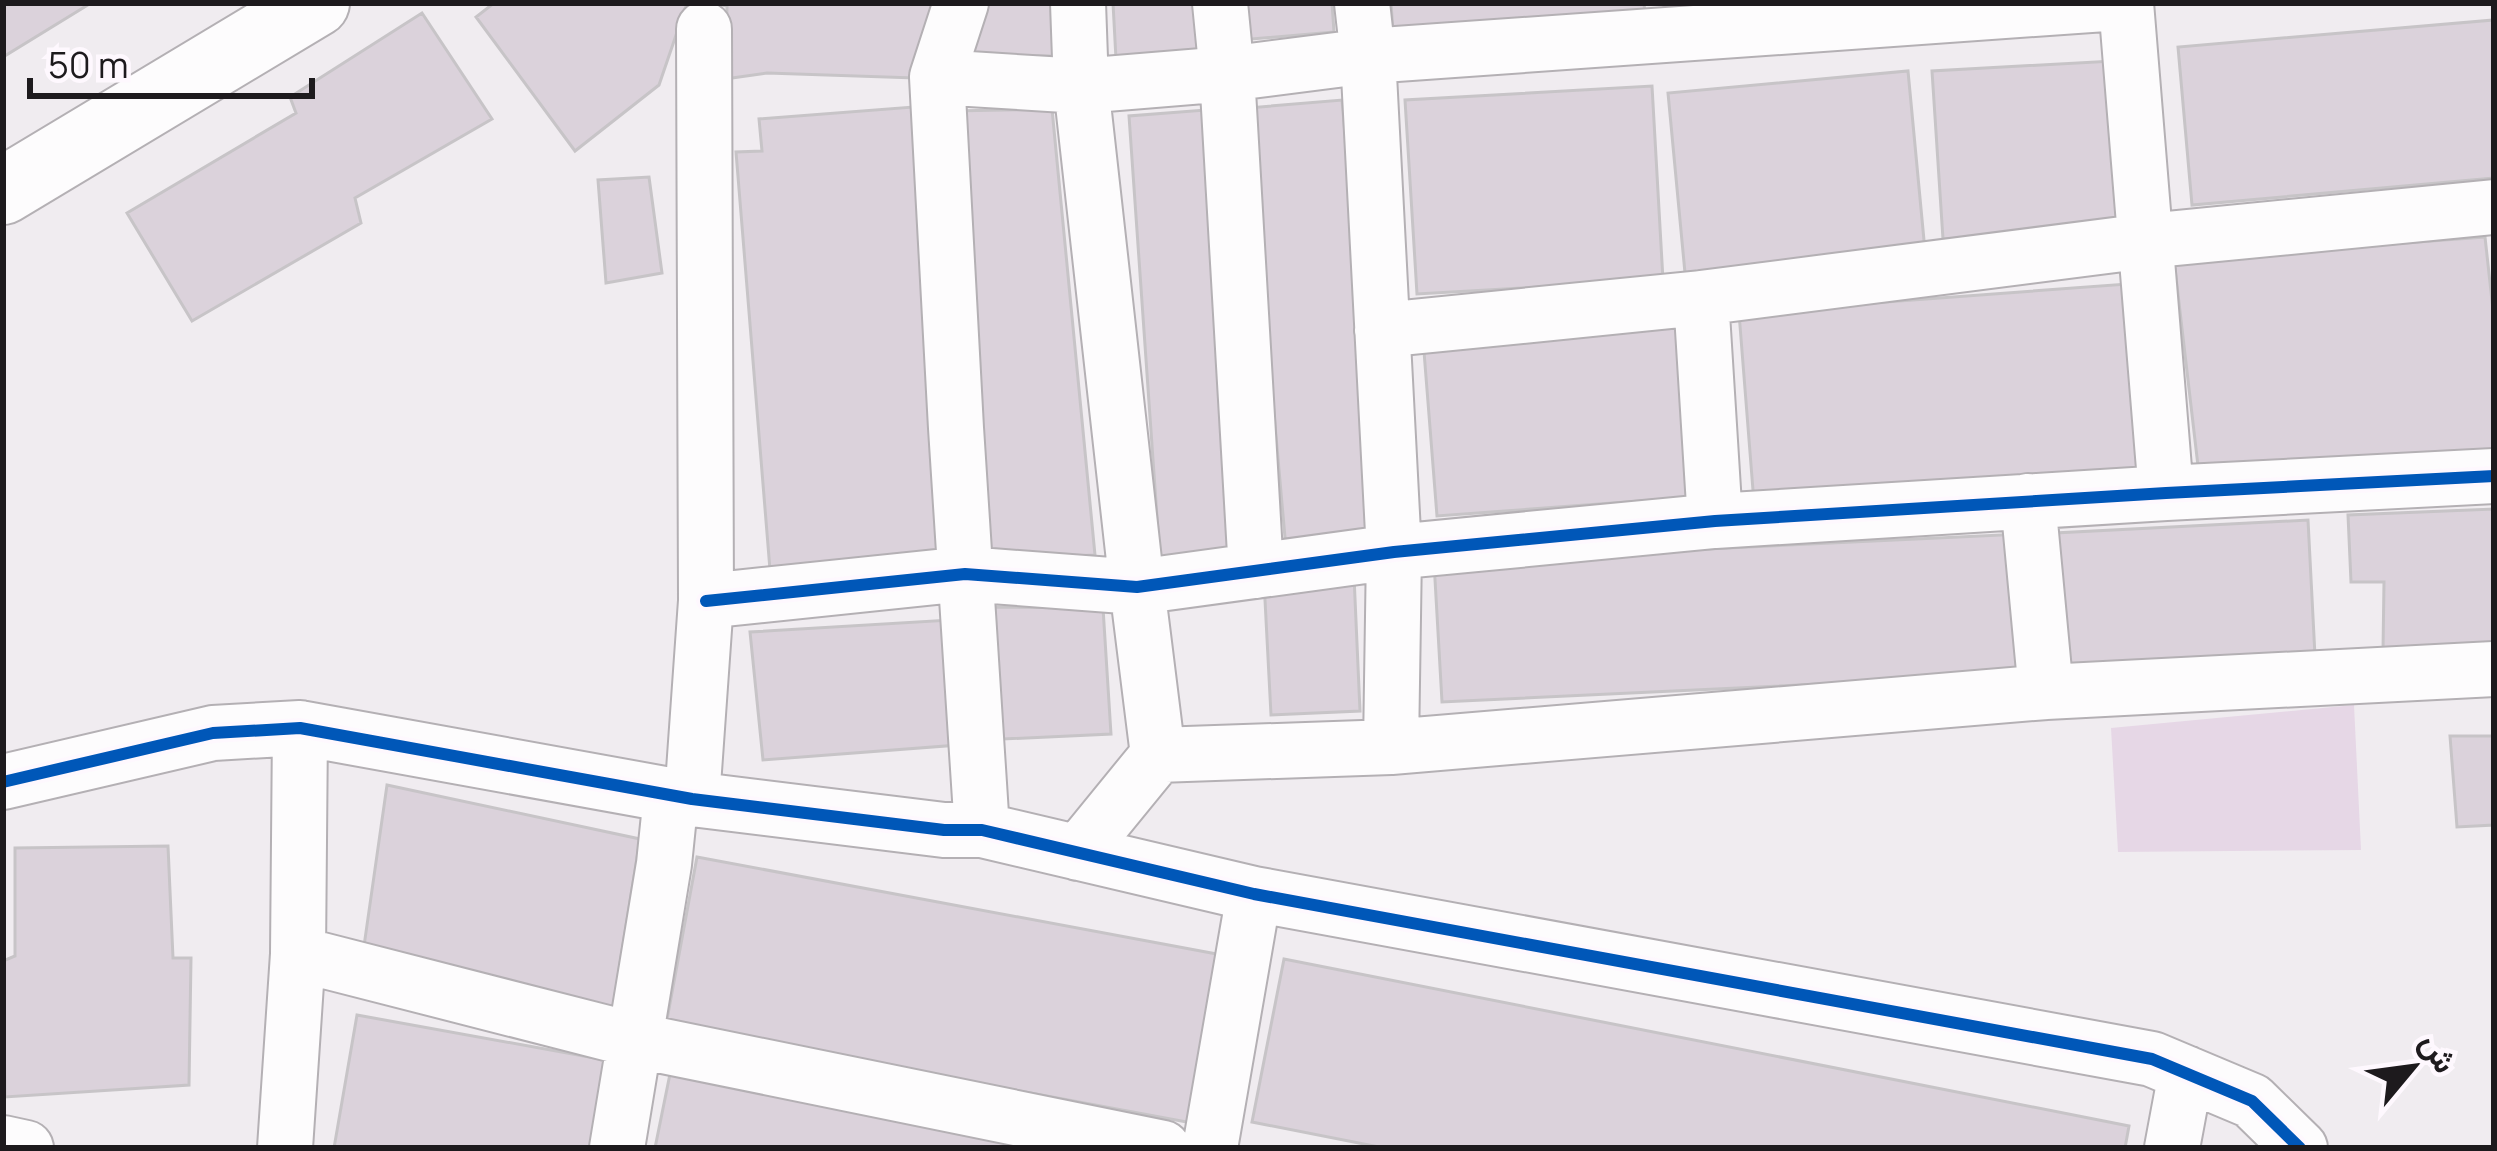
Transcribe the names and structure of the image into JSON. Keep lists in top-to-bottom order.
{
  "scale_bar": "50 m",
  "north": "top right"
}
